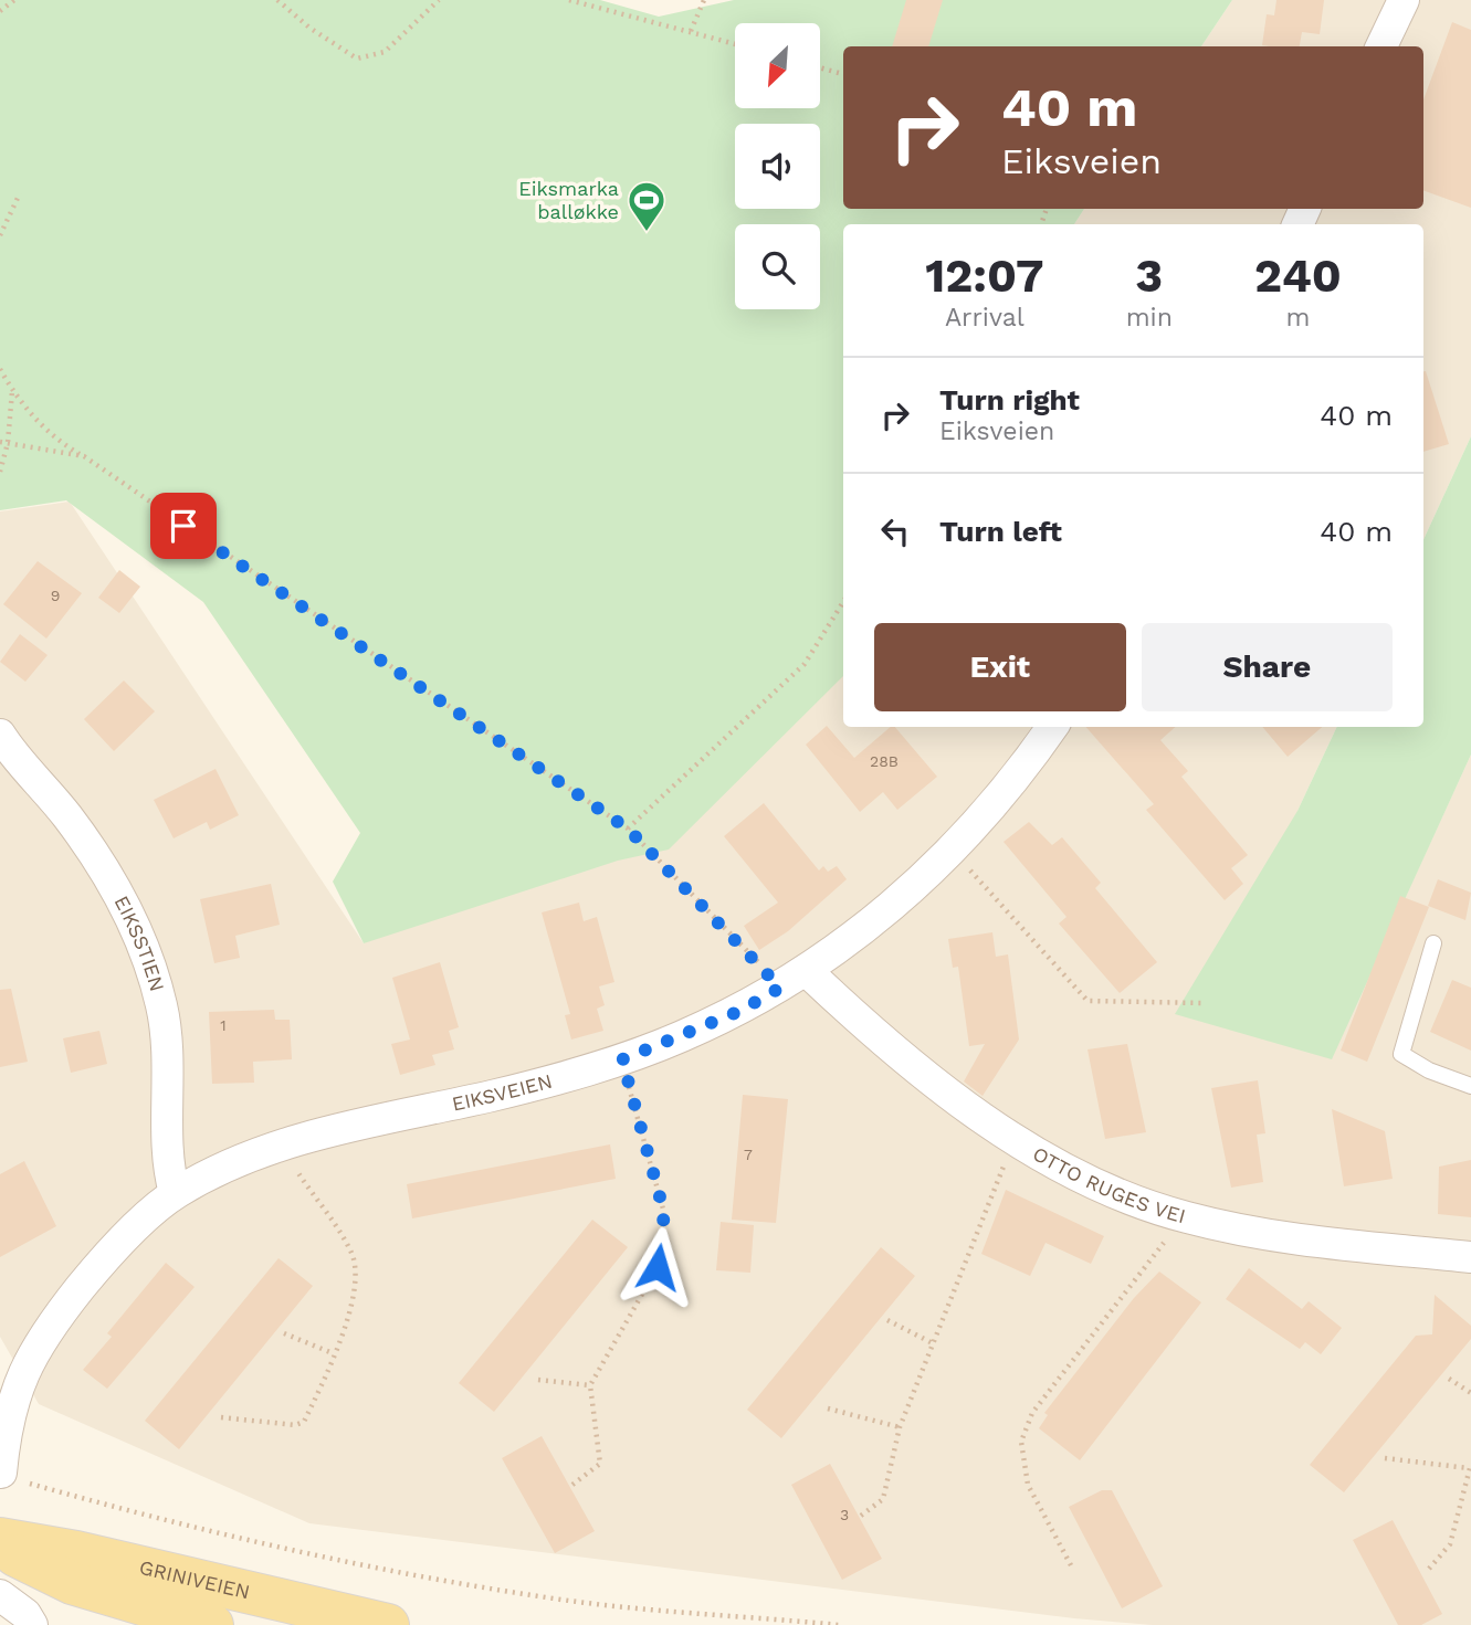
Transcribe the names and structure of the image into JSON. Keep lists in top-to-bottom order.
{
  "streets": {
    "main road": ["GRINIVEIEN"],
    "street": ["EIKSSTIEN", "EIKSVEIEN", "OTTO RUGES VEI"]
  },
  "crossings": [
    ["EIKSSTIEN", "EIKSVEIEN"],
    ["EIKSVEIEN", "OTTO RUGES VEI"]
  ],
  "places": {
    "sports": ["Eiksmarka balløkke"]
  },
  "house_numbers": [
    "9",
    "28B",
    "1",
    "7",
    "3"
  ],
  "north": "bottom left",
  "page": {
    "turn": ["40 m", "Eiksveien"],
    "eta": [
      "12:07",
      "Arrival",
      "3",
      "min",
      "240",
      "m"
    ],
    "list": [
      {
        "name": "Turn right",
        "note": "Eiksveien",
        "value": "40 m"
      },
      {
        "name": "Turn left",
        "value": "40 m"
      }
    ],
    "buttons": ["Exit", "Share"]
  }
}
